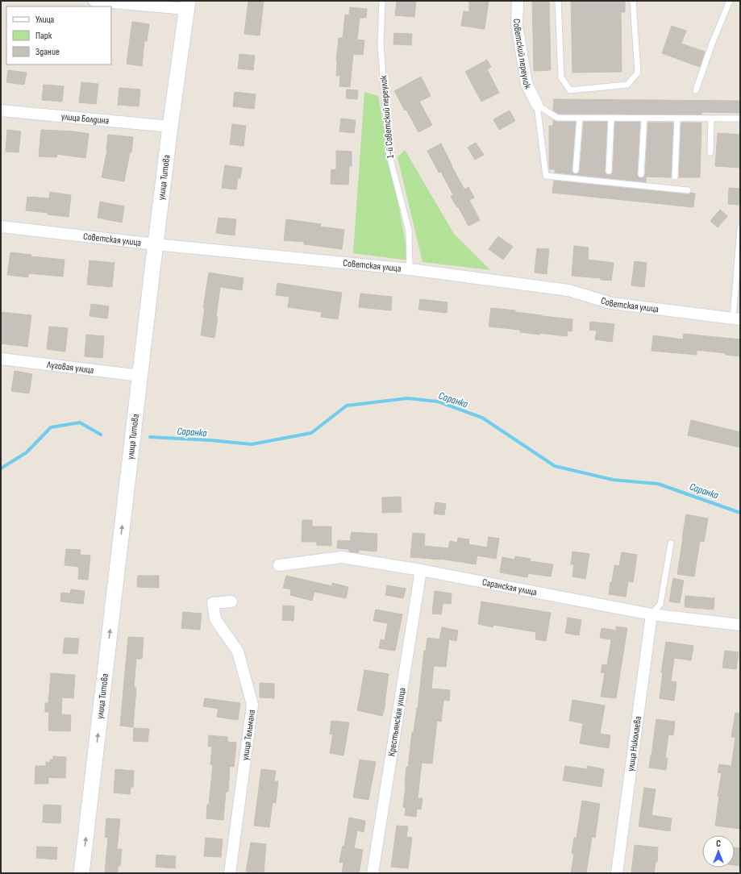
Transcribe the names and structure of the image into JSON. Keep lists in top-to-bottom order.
{
  "streets": {
    "main road": ["улица Титова"],
    "street": [
      "Советский переулок",
      "улица Болдина",
      "Советская улица",
      "Луговая улица",
      "Саранская улица",
      "Крестьянская улица",
      "улица Тельмана",
      "улица Николаева"
    ],
    "lane": ["1-й Советский переулок"]
  },
  "crossings": [
    ["1-й Советский переулок", "Советская улица"],
    ["улица Болдина", "улица Титова"],
    ["улица Титова", "Советская улица"],
    ["улица Титова", "Луговая улица"],
    ["Саранская улица", "Крестьянская улица"],
    ["Саранская улица", "улица Николаева"]
  ],
  "one_way": ["улица Титова"],
  "water": ["Саранка"],
  "legend": ["Улица", "Парк", "Здание"],
  "north": "top"
}
